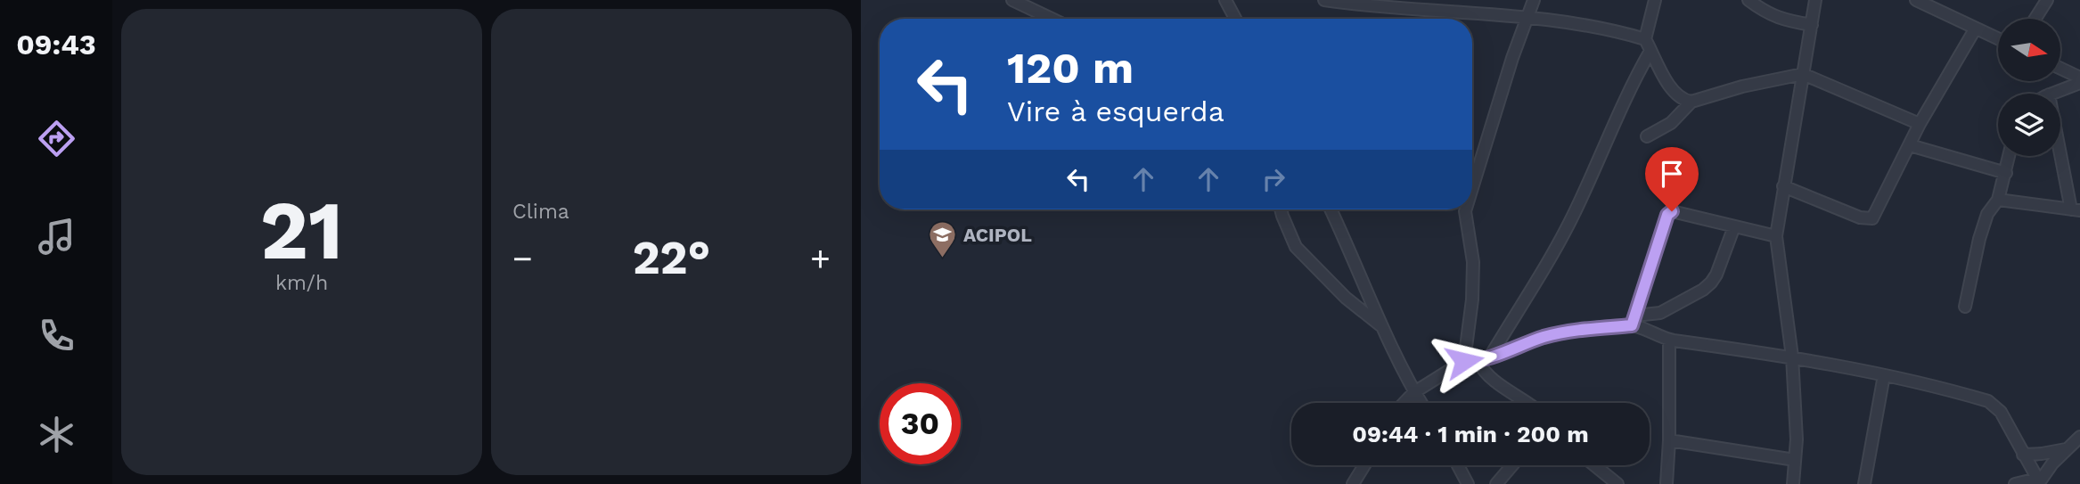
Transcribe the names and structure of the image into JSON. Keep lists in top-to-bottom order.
{
  "places": {
    "school or university": ["ACIPOL"]
  },
  "north": "right",
  "page": {
    "tabs": "09:43",
    "tile": [
      ["21", "km/h"],
      "Clima"
    ],
    "turn": ["120 m", "Vire à esquerda"],
    "heat": ["−", "22°", "+"],
    "limit": "30",
    "trip": "09:44 · 1 min · 200 m"
  }
}
